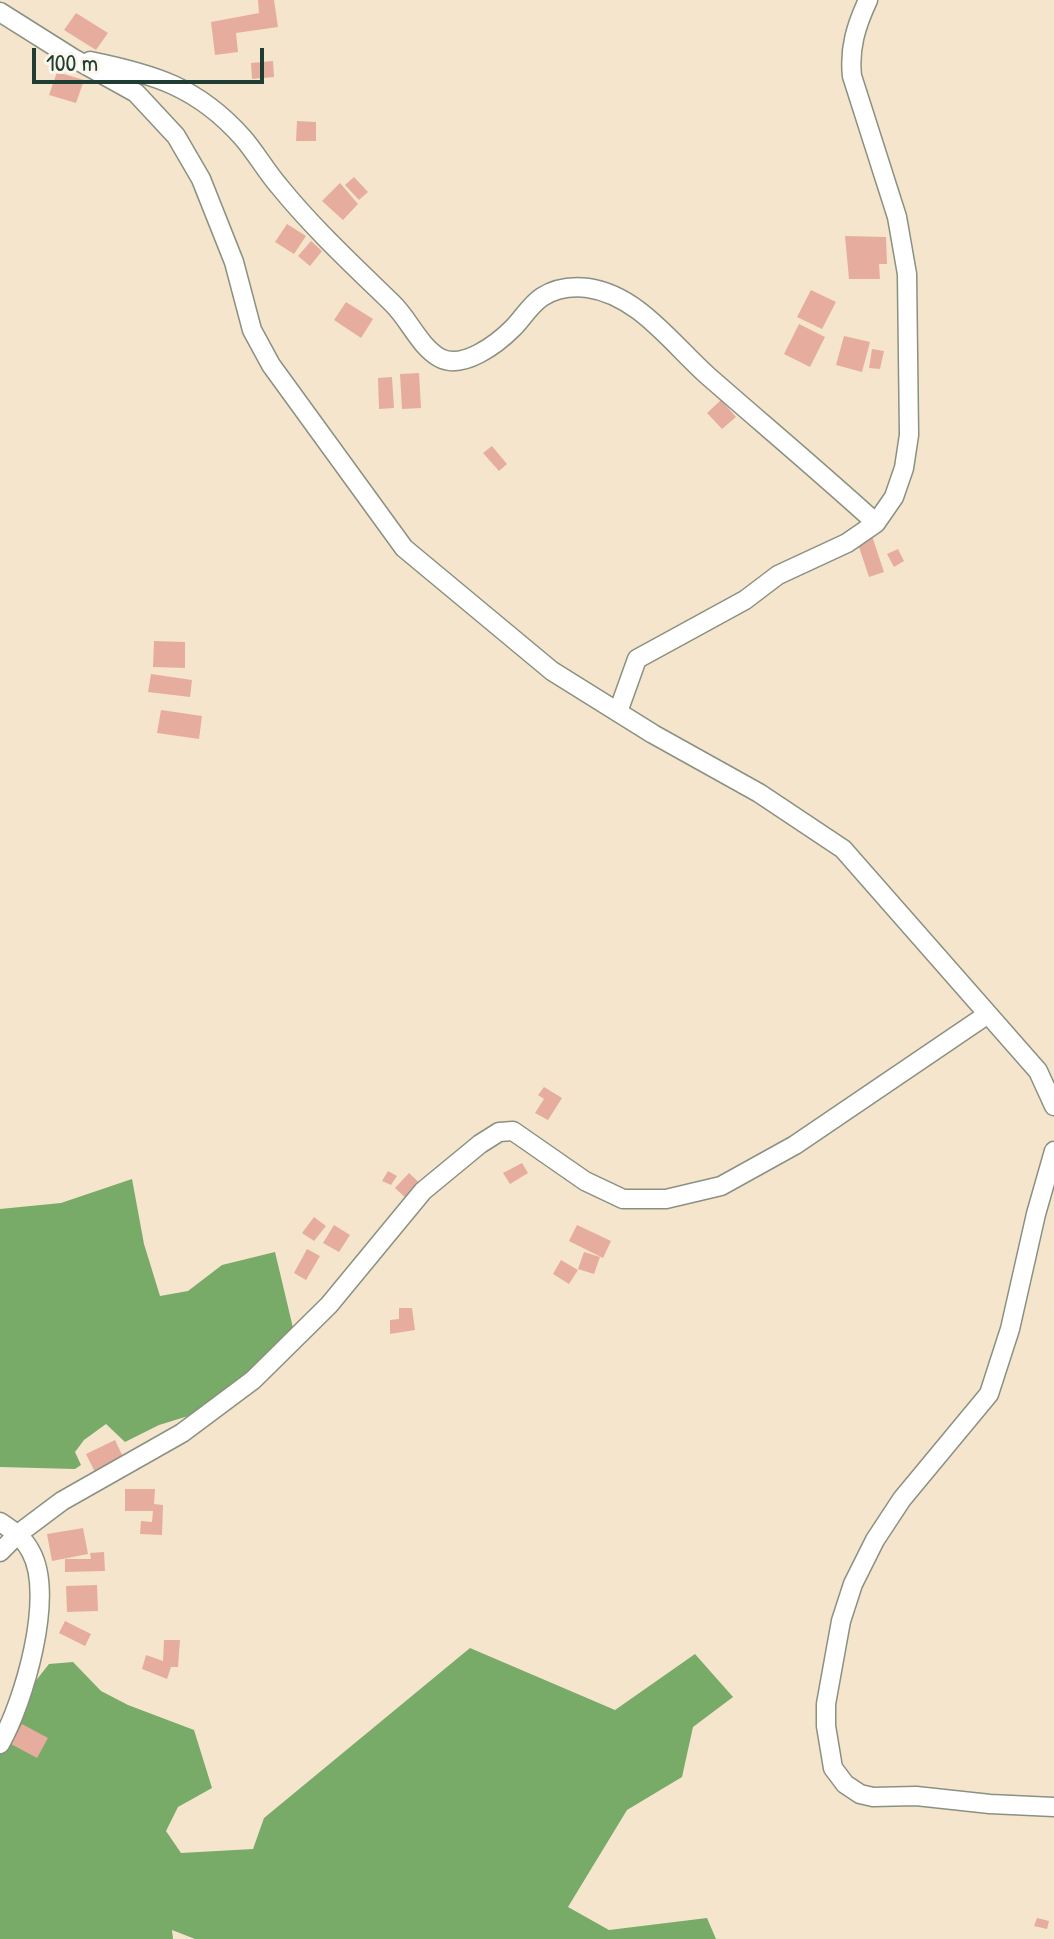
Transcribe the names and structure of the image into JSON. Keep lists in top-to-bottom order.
{
  "scale_bar": "100 m"
}
